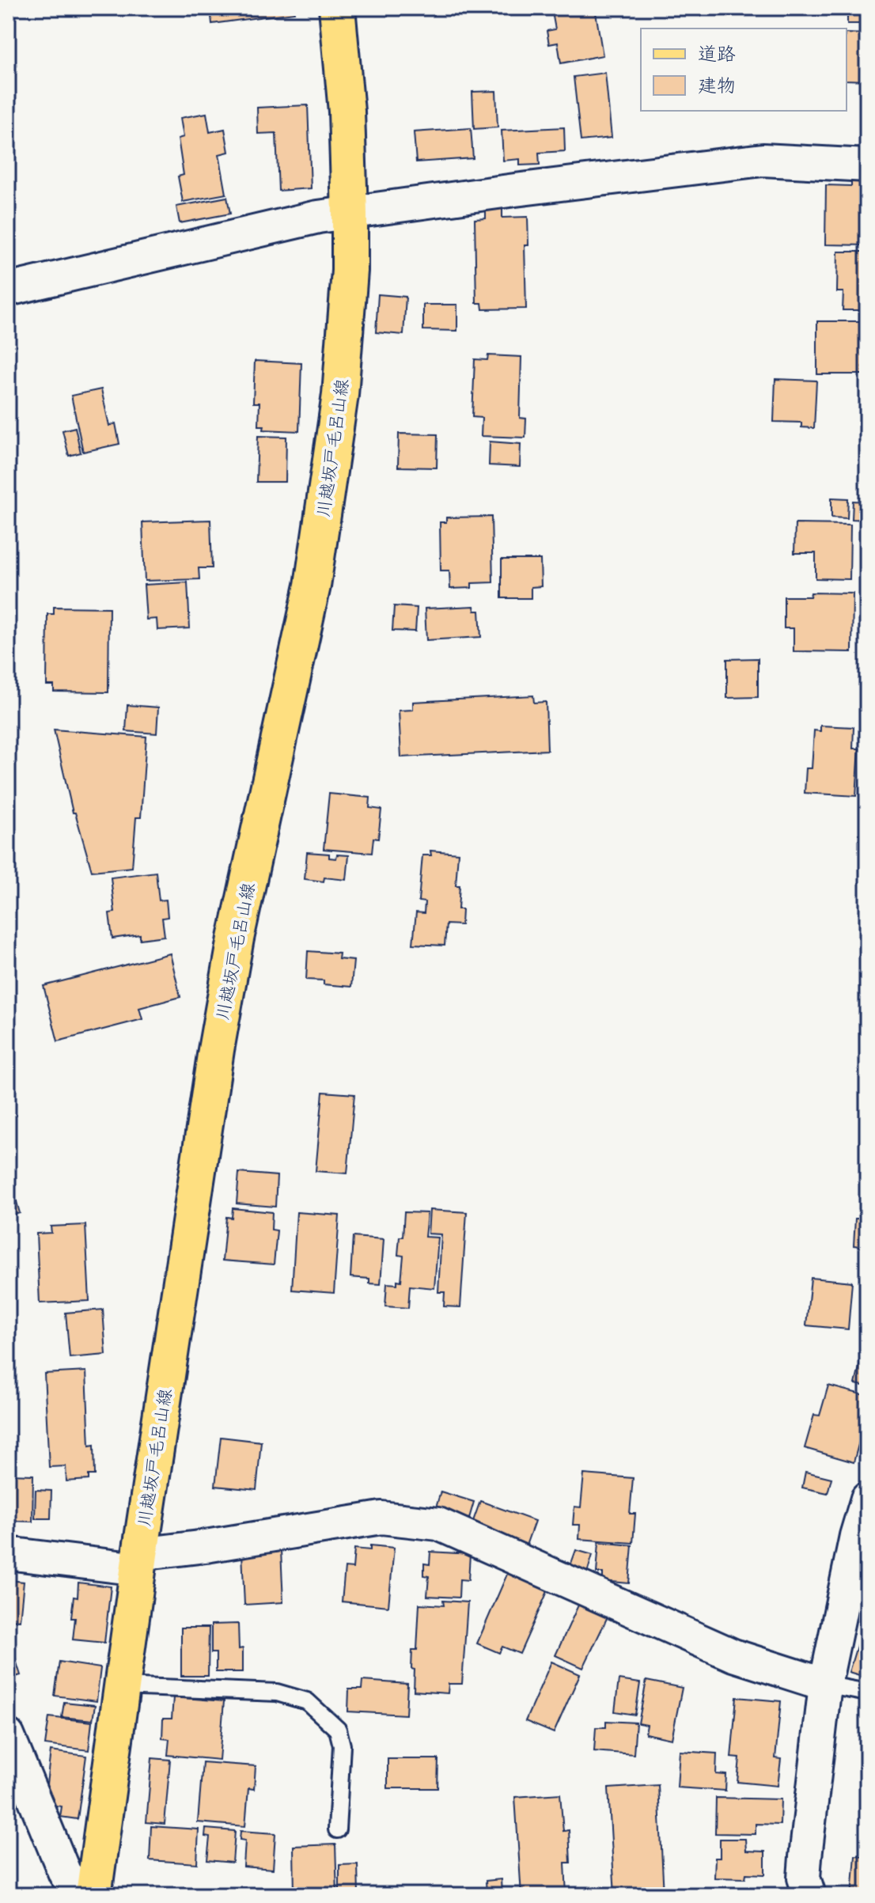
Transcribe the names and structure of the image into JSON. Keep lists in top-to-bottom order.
{
  "streets": {
    "main road": ["川越坂戸毛呂山線"]
  },
  "legend": ["道路", "建物"]
}
